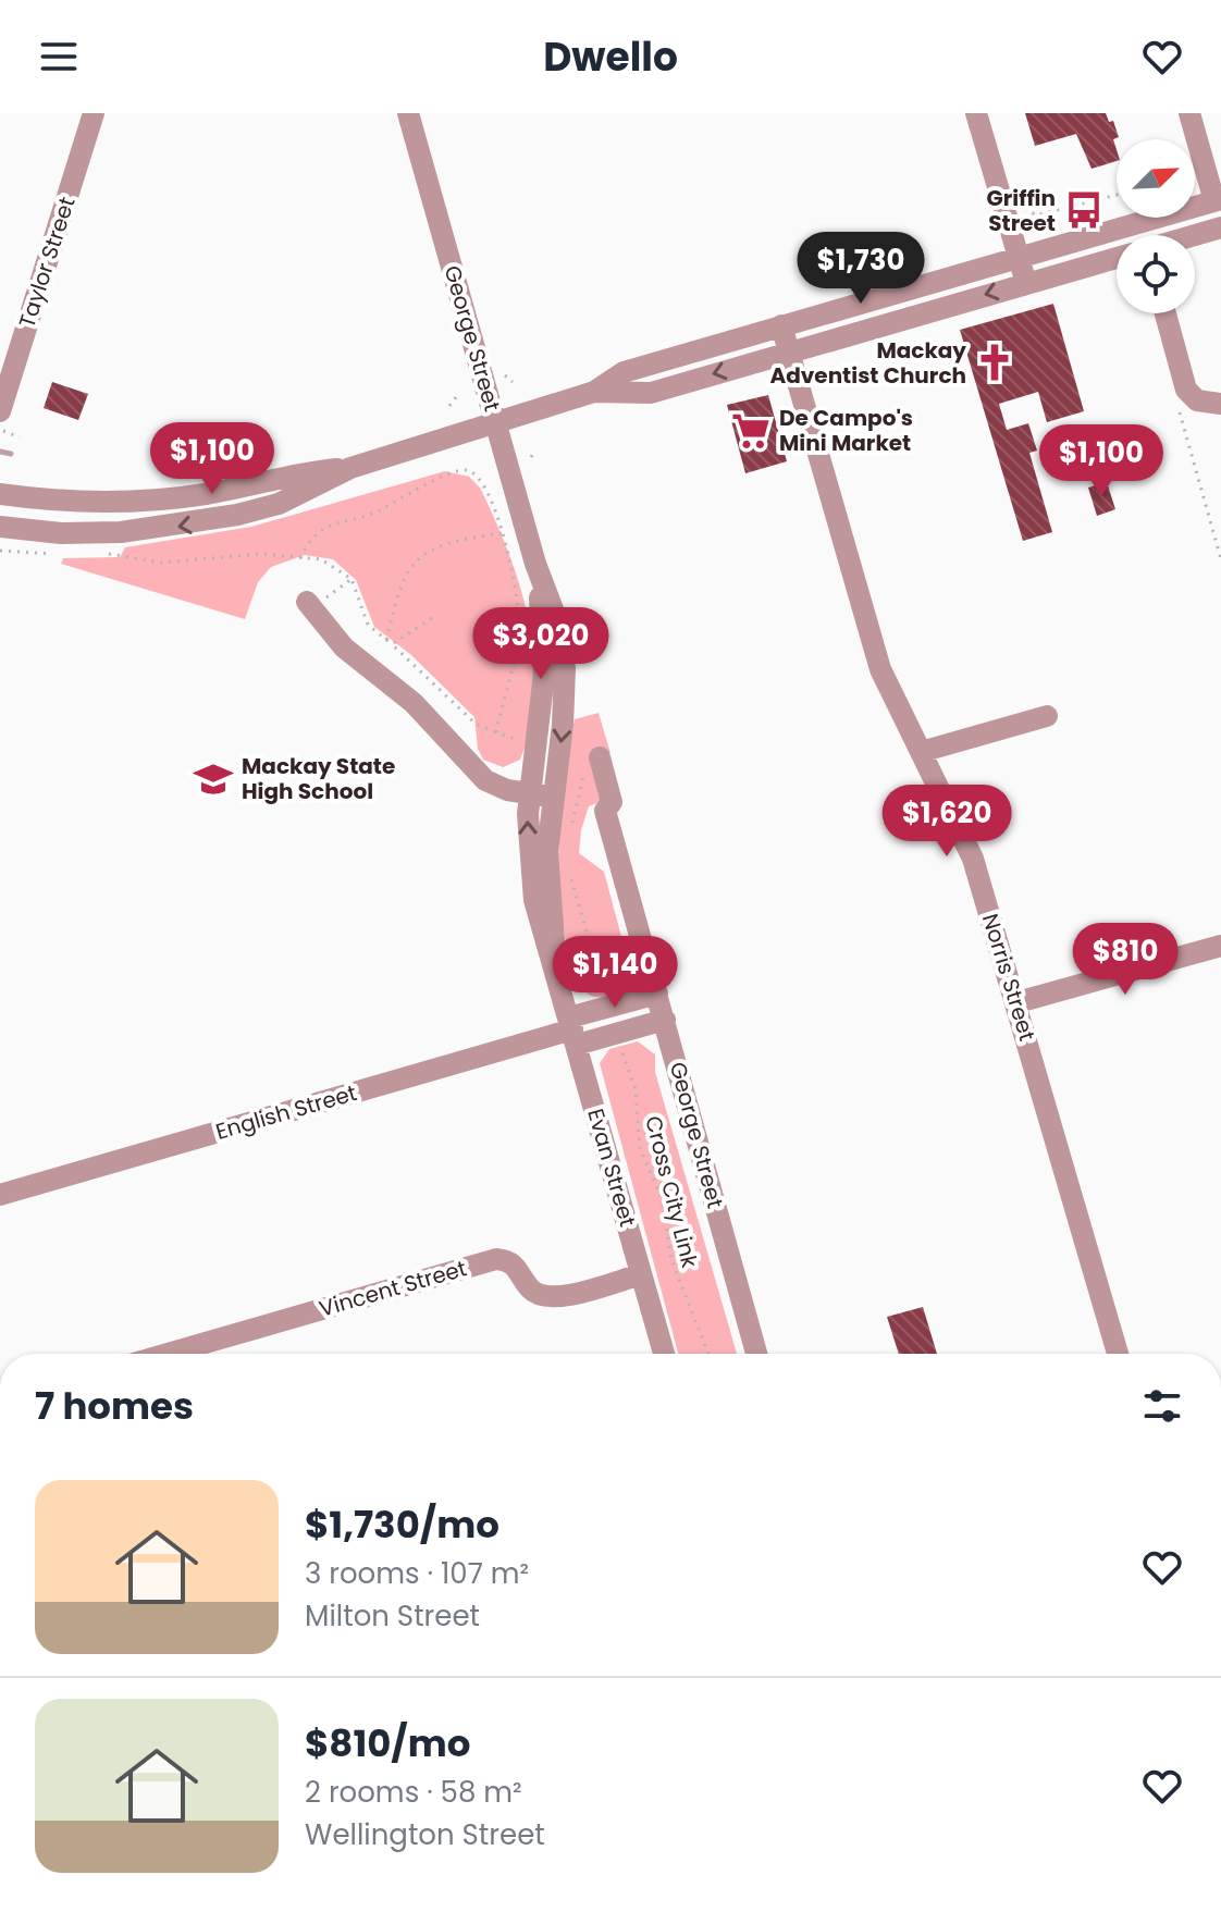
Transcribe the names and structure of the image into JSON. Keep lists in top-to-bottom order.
{
  "streets": {
    "street": [
      "Taylor Street",
      "George Street",
      "Norris Street",
      "English Street",
      "Evan Street",
      "Vincent Street"
    ],
    "path": ["Cross City Link"]
  },
  "crossings": [
    ["George Street", "Evan Street"],
    ["English Street", "Evan Street"],
    ["Evan Street", "Vincent Street"]
  ],
  "places": {
    "bus stop": ["Griffin Street"],
    "church": ["Mackay Adventist Church"],
    "supermarket": ["De Campo's Mini Market"],
    "school or university": ["Mackay State High School"]
  },
  "north": "top right",
  "page": {
    "header": "Dwello",
    "price": [
      "$1,730",
      "$1,100",
      "$1,100",
      "$3,020",
      "$1,620",
      "$810",
      "$1,140"
    ],
    "heading": "7 homes",
    "list": [
      {
        "name": "$1,730/mo",
        "note": "3 rooms · 107 m² · Milton Street"
      },
      {
        "name": "$810/mo",
        "note": "2 rooms · 58 m² · Wellington Street"
      }
    ]
  }
}
